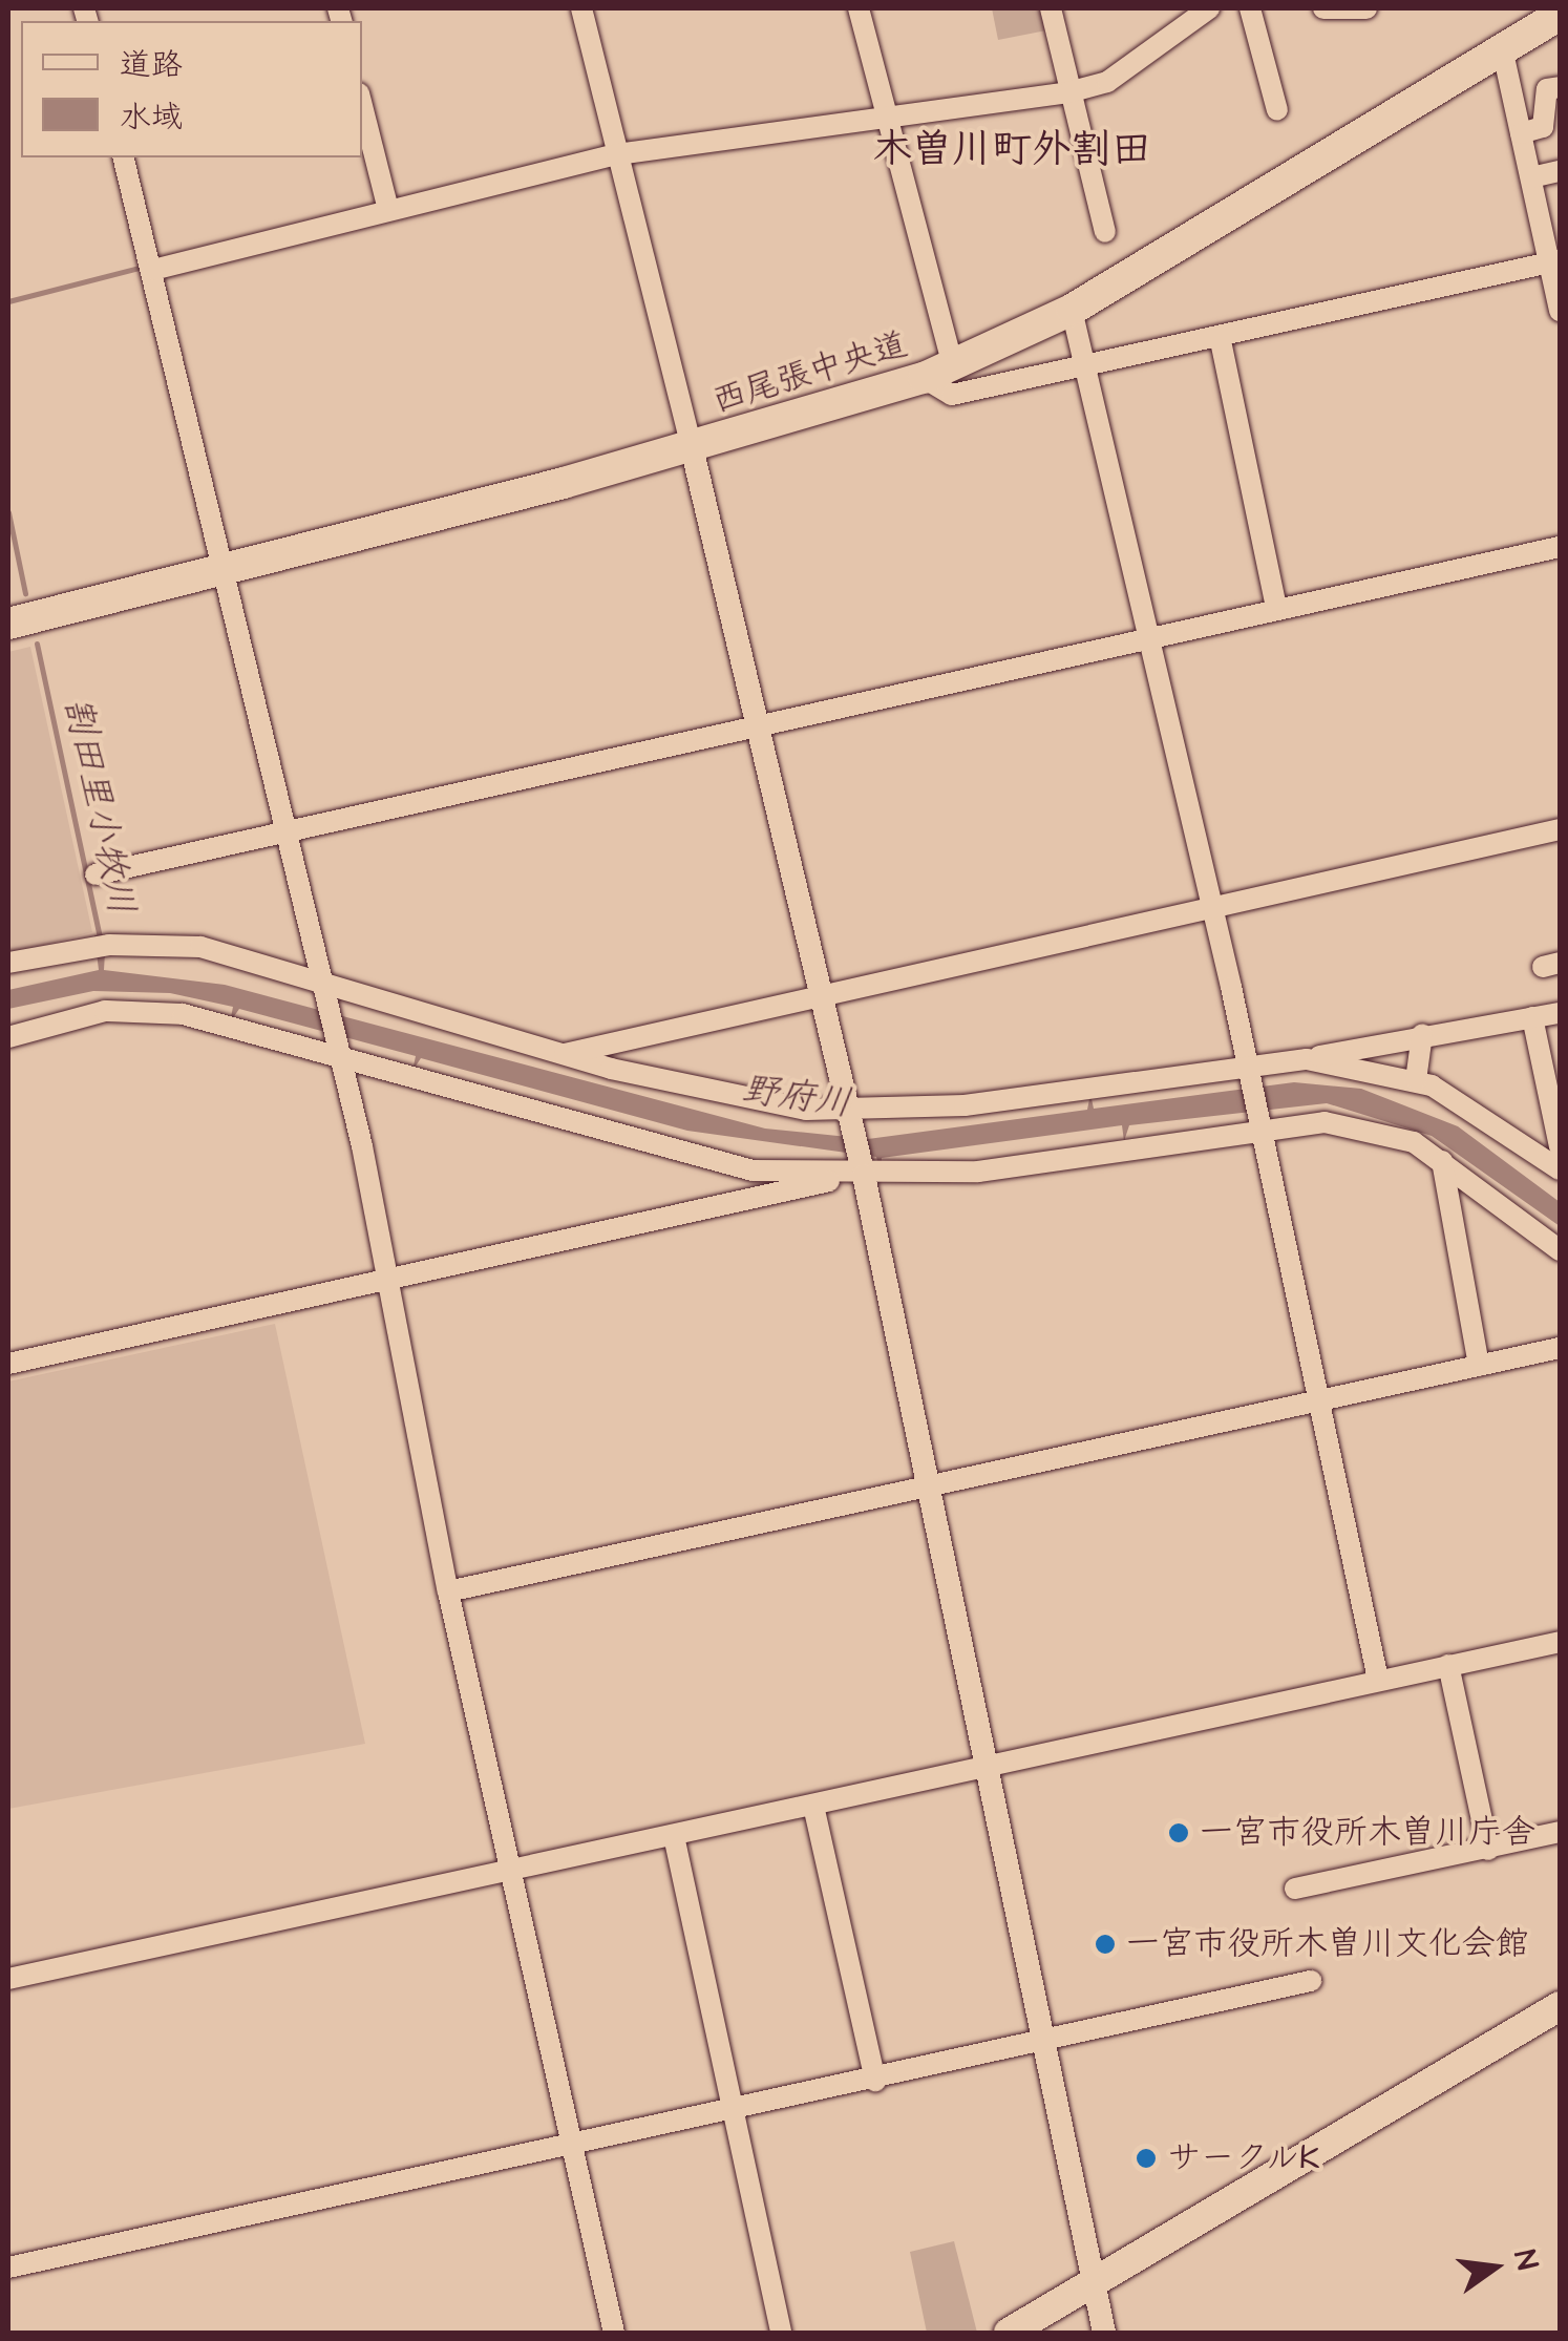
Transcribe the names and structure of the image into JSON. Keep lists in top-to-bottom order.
{
  "streets": {
    "main road": ["西尾張中央道"]
  },
  "districts": ["木曽川町外割田"],
  "water": ["割田里小牧川", "野府川"],
  "places": ["一宮市役所木曽川庁舎", "一宮市役所木曽川文化会館", "サークルK"],
  "legend": ["道路", "水域"],
  "north": "right"
}
